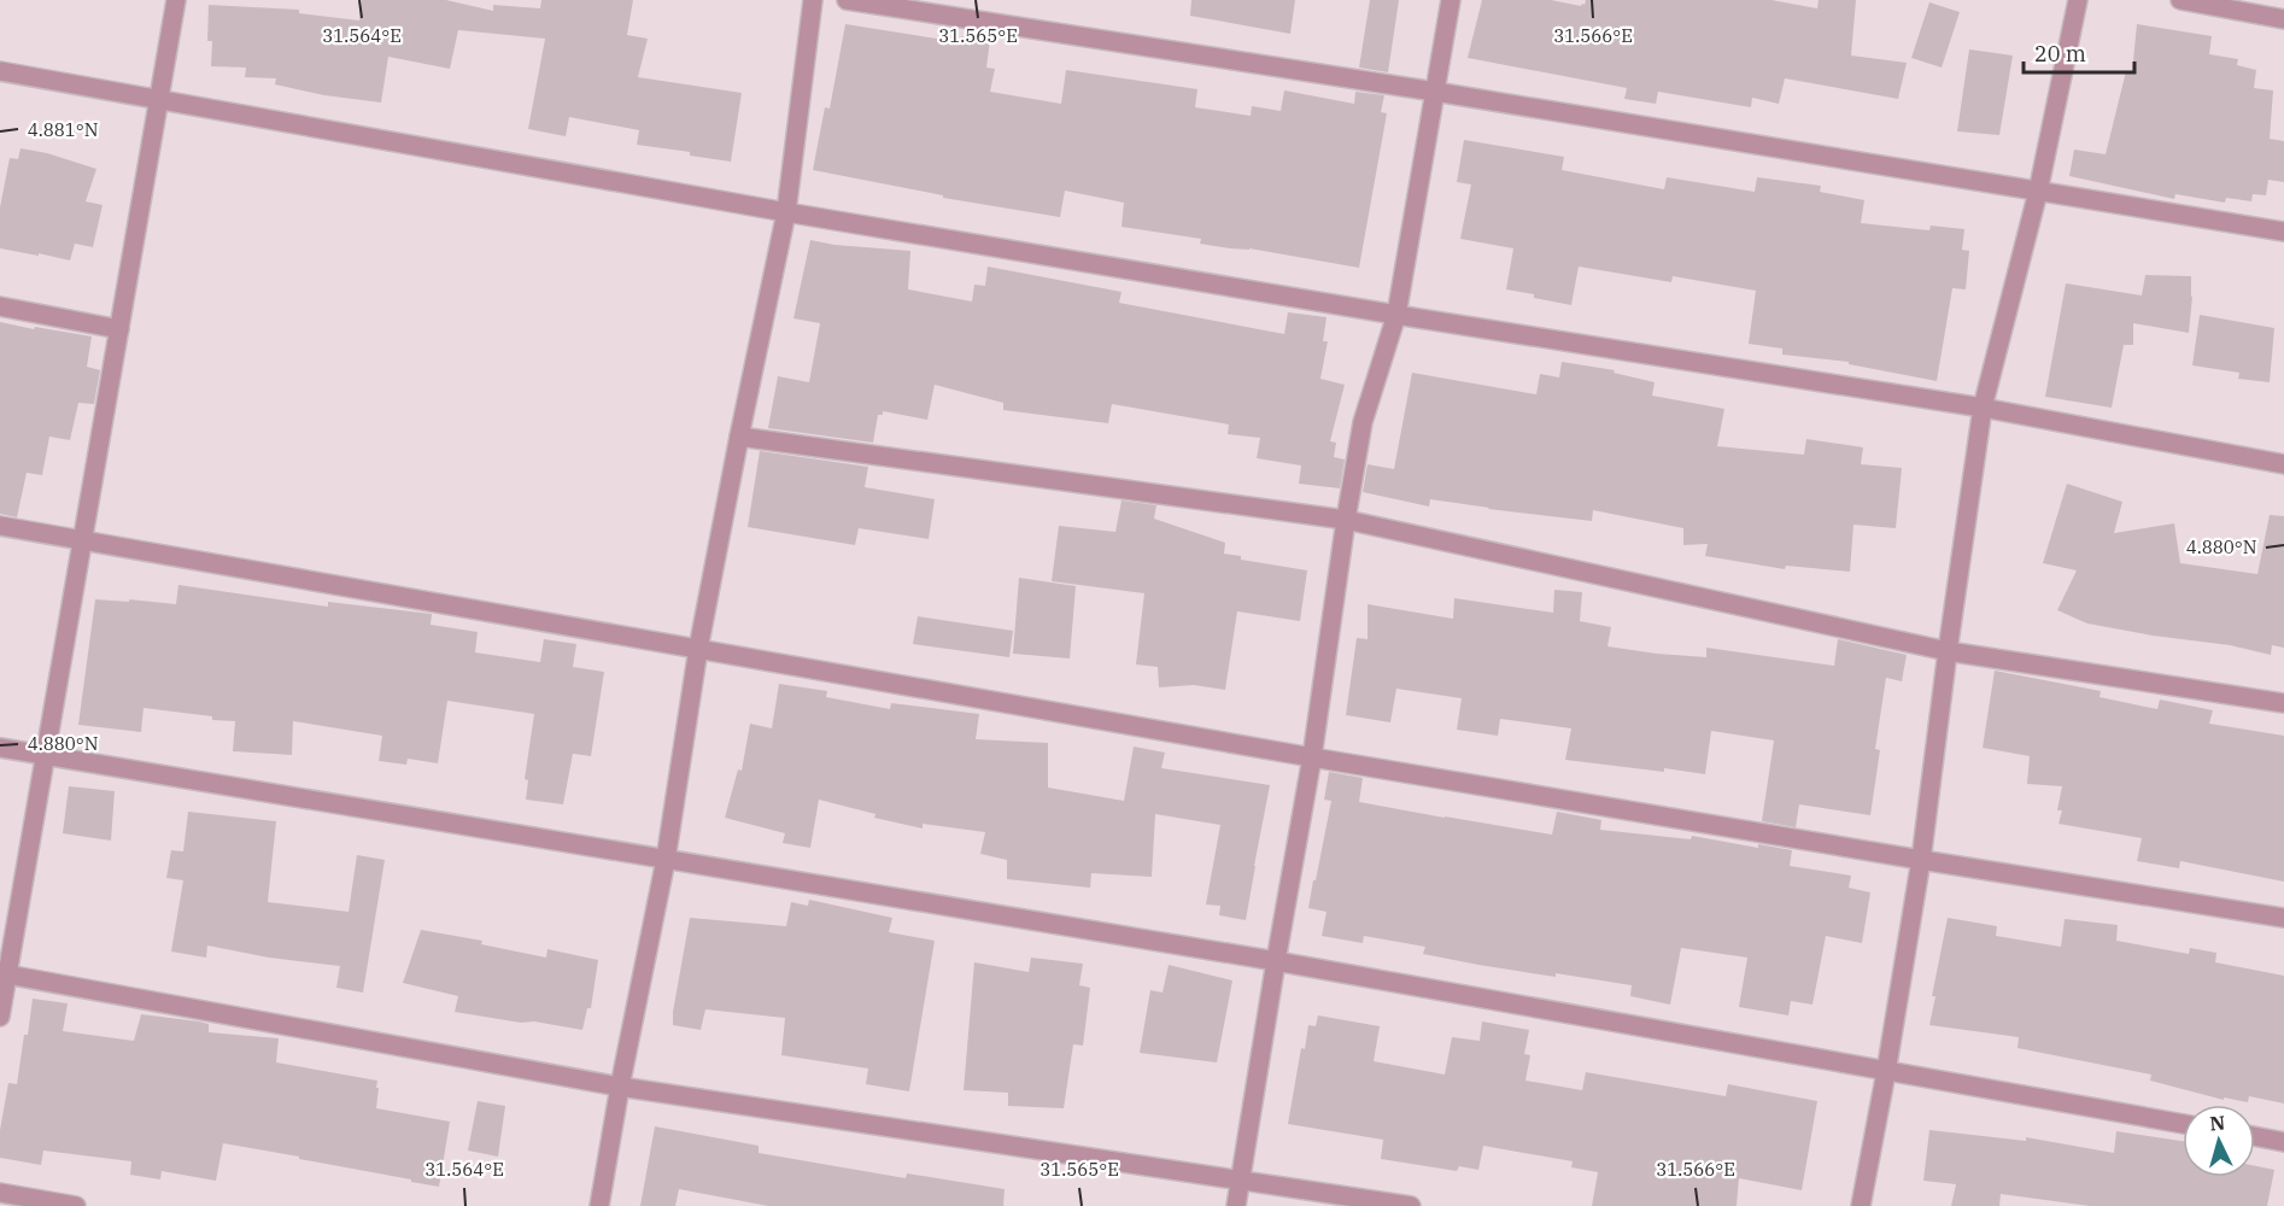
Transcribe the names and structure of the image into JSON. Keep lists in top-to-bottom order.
{
  "scale_bar": "20 m",
  "north": "top",
  "coordinates": [
    "31.564°E",
    "31.565°E",
    "31.566°E",
    "4.881°N",
    "4.880°N"
  ]
}
